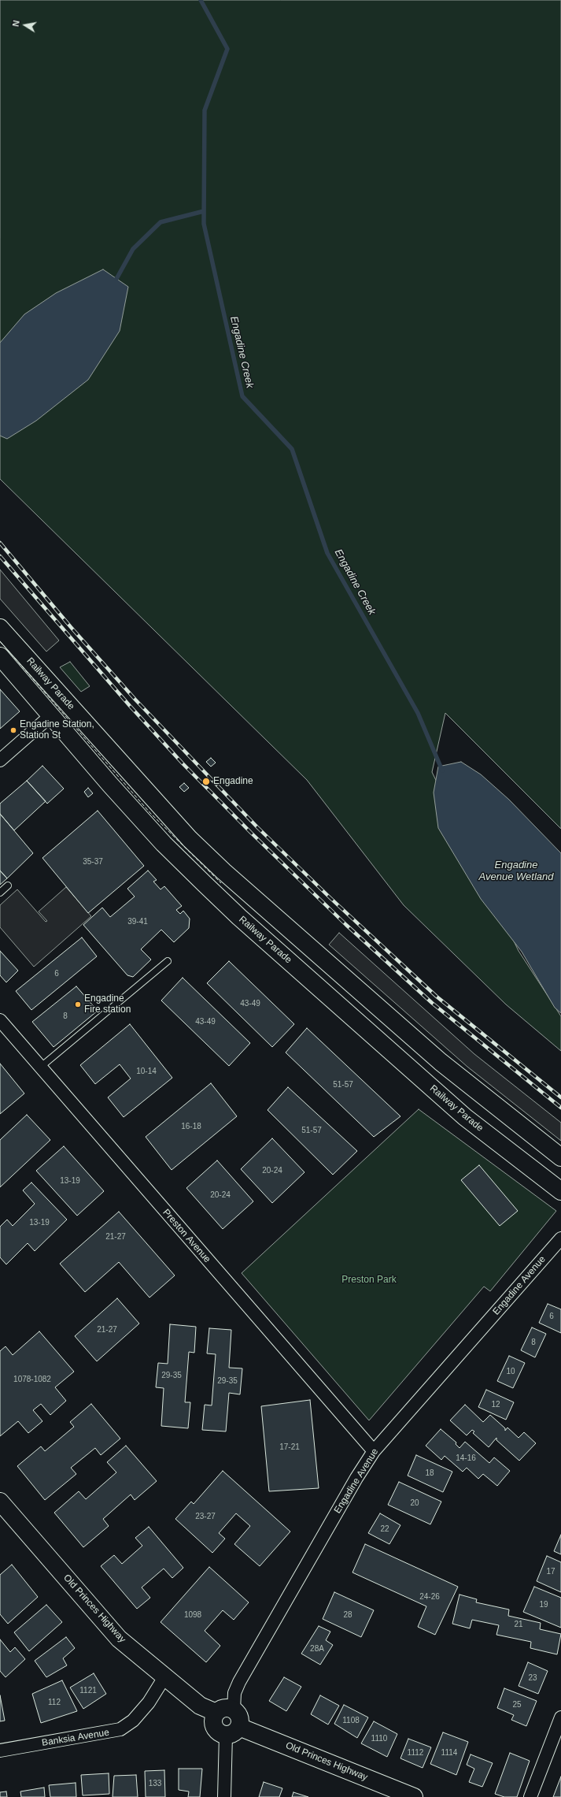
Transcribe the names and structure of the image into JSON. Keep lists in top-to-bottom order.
{
  "streets": {
    "main road": ["Railway Parade", "Old Princes Highway"],
    "street": ["Preston Avenue", "Engadine Avenue", "Banksia Avenue"]
  },
  "crossings": [
    ["Preston Avenue", "Engadine Avenue"],
    ["Engadine Avenue", "Old Princes Highway"],
    ["Old Princes Highway", "Banksia Avenue"]
  ],
  "water": ["Engadine Creek", "Engadine Avenue Wetland"],
  "parks": ["Preston Park"],
  "places": ["Engadine Station, Station St", "Engadine", "Engadine Fire station"],
  "house_numbers": [
    "35-37",
    "39-41",
    "6",
    "43-49",
    "8",
    "43-49",
    "10-14",
    "51-57",
    "16-18",
    "51-57",
    "20-24",
    "13-19",
    "20-24",
    "13-19",
    "21-27",
    "6",
    "21-27",
    "8",
    "10",
    "29-35",
    "1078-1082",
    "29-35",
    "12",
    "17-21",
    "14-16",
    "18",
    "20",
    "23-27",
    "22",
    "17",
    "24-26",
    "19",
    "1098",
    "28",
    "21",
    "28A",
    "23",
    "1121",
    "112",
    "25",
    "1108",
    "1110",
    "1112",
    "1114",
    "133"
  ],
  "north": "left"
}
